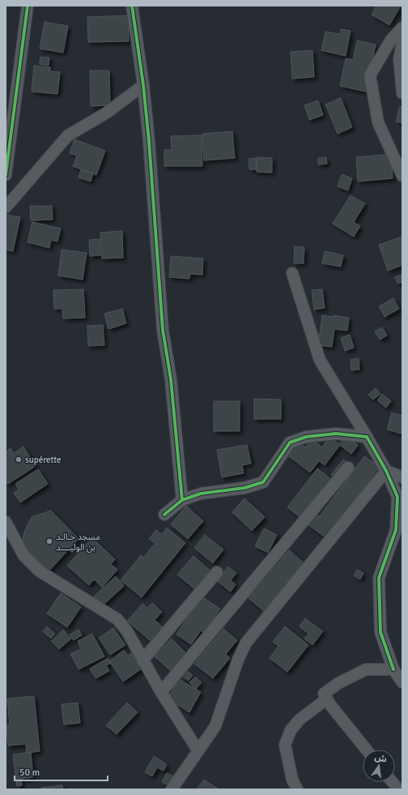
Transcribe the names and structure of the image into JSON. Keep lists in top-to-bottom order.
{
  "places": ["supérette", "مسجد خـالـد بن الوليــــد"],
  "scale_bar": "50 m",
  "north": "top"
}
